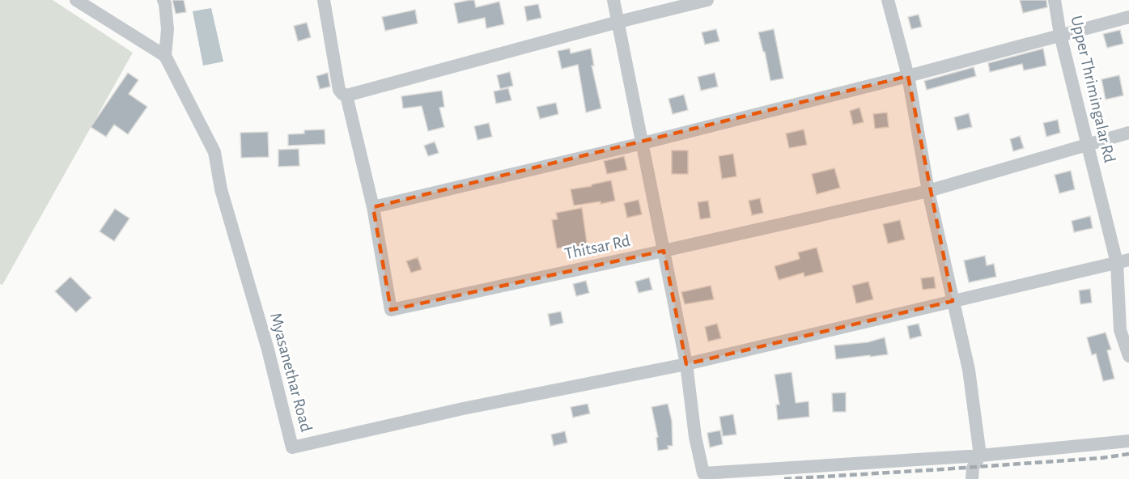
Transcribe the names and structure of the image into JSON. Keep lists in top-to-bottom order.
{
  "streets": {
    "street": ["Upper Thrimingalar Rd", "Thitsar Rd", "Myasanethar Road"]
  }
}
